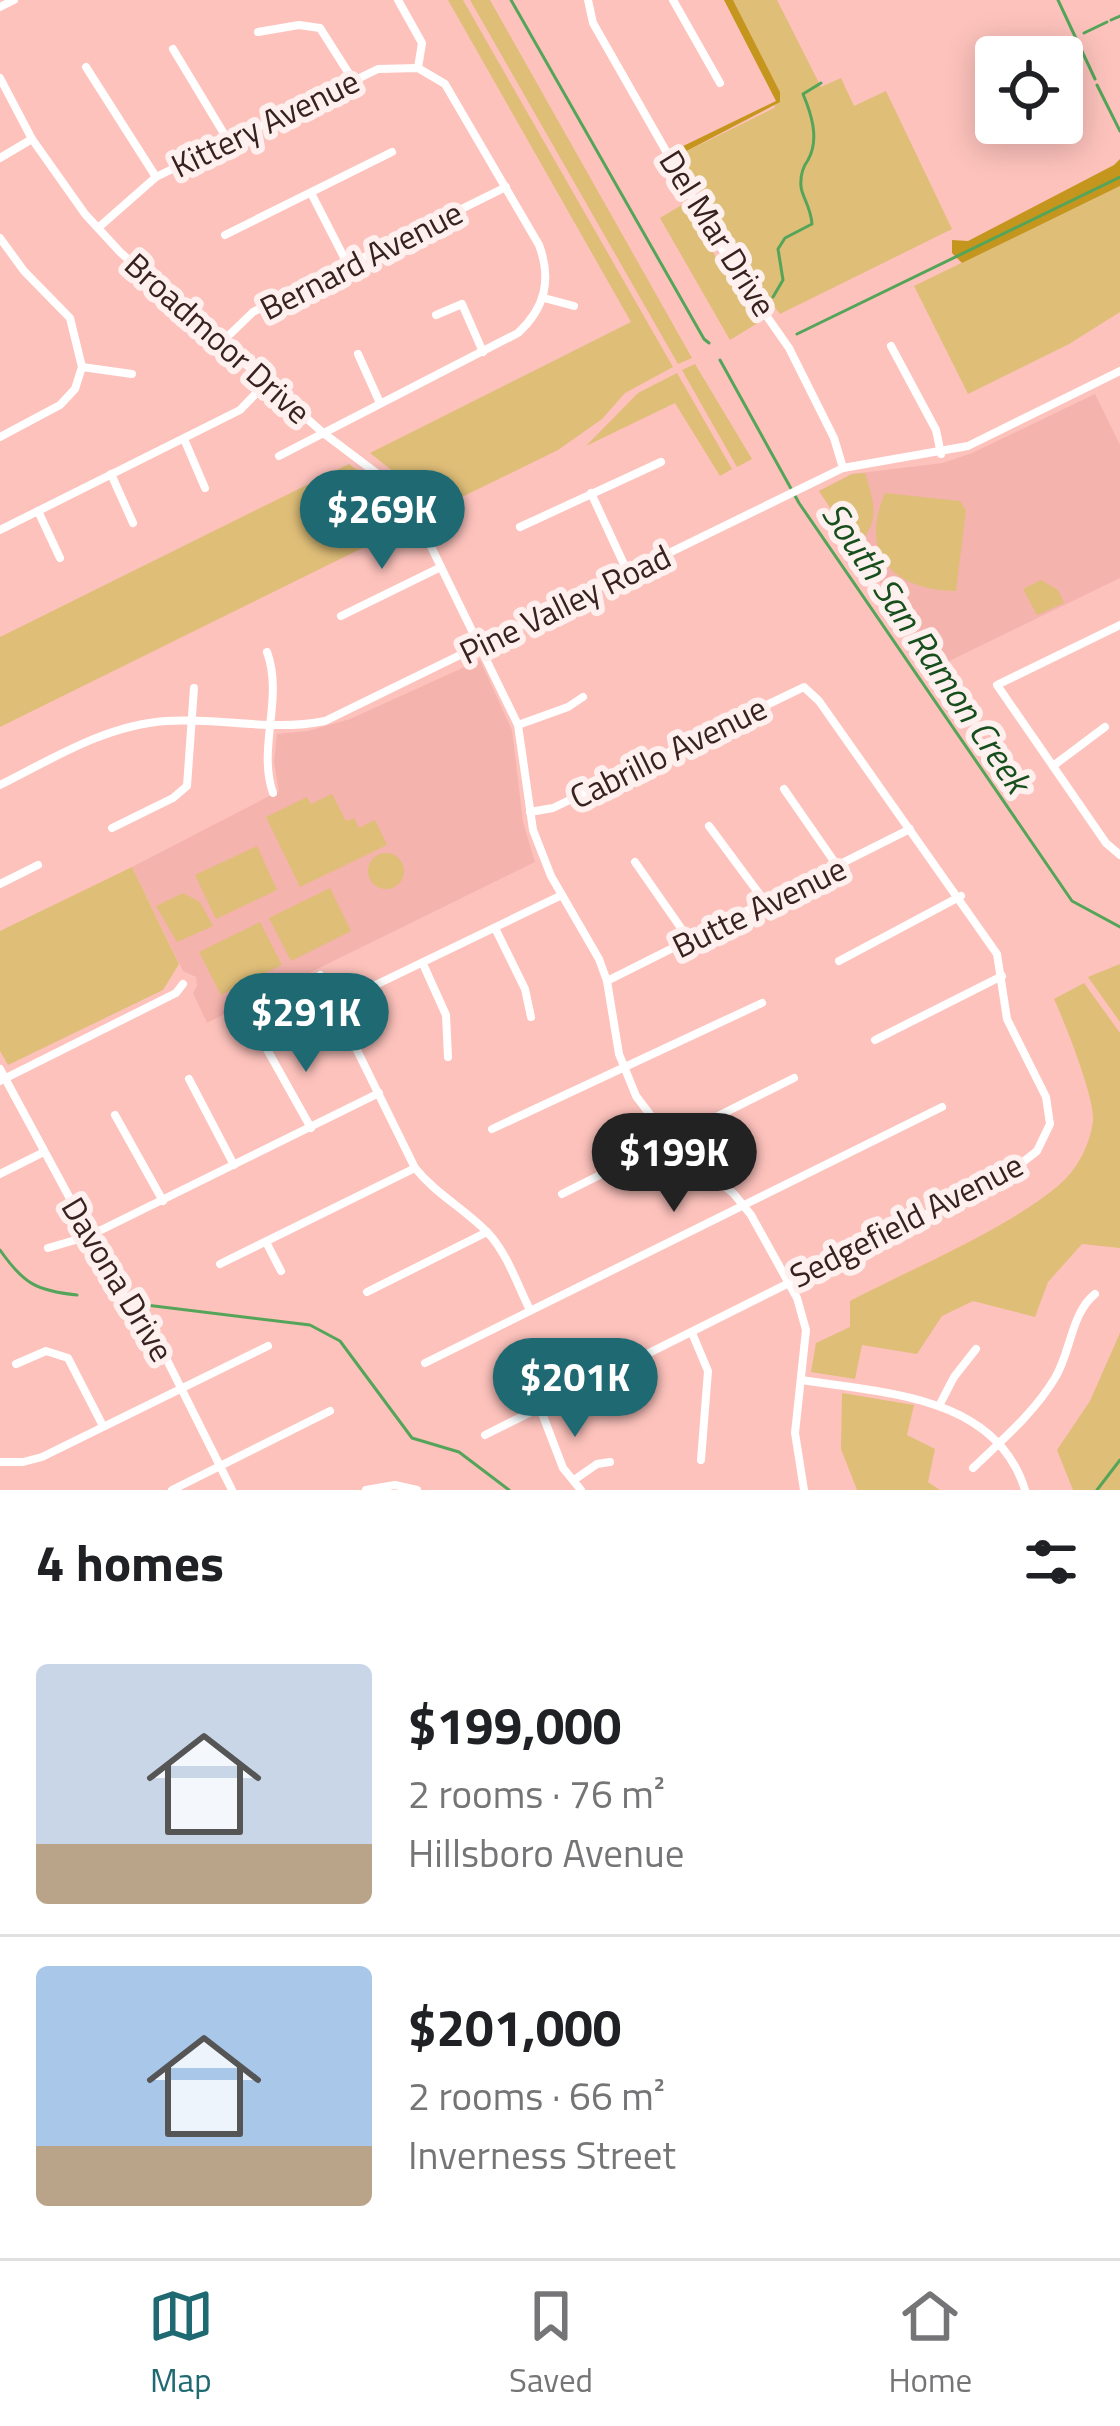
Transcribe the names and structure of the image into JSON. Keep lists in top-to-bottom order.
{
  "streets": {
    "street": [
      "Kittery Avenue",
      "Del Mar Drive",
      "Bernard Avenue",
      "Broadmoor Drive",
      "Pine Valley Road",
      "Cabrillo Avenue",
      "Butte Avenue",
      "Sedgefield Avenue",
      "Davona Drive"
    ]
  },
  "crossings": [
    ["Kittery Avenue", "Broadmoor Drive"],
    ["Del Mar Drive", "Pine Valley Road"],
    ["Bernard Avenue", "Broadmoor Drive"],
    ["Broadmoor Drive", "Pine Valley Road"],
    ["Broadmoor Drive", "Cabrillo Avenue"],
    ["Broadmoor Drive", "Butte Avenue"],
    ["Broadmoor Drive", "Sedgefield Avenue"],
    ["Cabrillo Avenue", "Sedgefield Avenue"],
    ["Butte Avenue", "Sedgefield Avenue"]
  ],
  "water": ["South San Ramon Creek"],
  "page": {
    "price": [
      "$269K",
      "$291K",
      "$199K",
      "$201K"
    ],
    "heading": "4 homes",
    "list": [
      {
        "name": "$199,000",
        "note": "2 rooms · 76 m² · Hillsboro Avenue"
      },
      {
        "name": "$201,000",
        "note": "2 rooms · 66 m² · Inverness Street"
      }
    ],
    "tabs": ["Map", "Saved", "Home"]
  }
}
